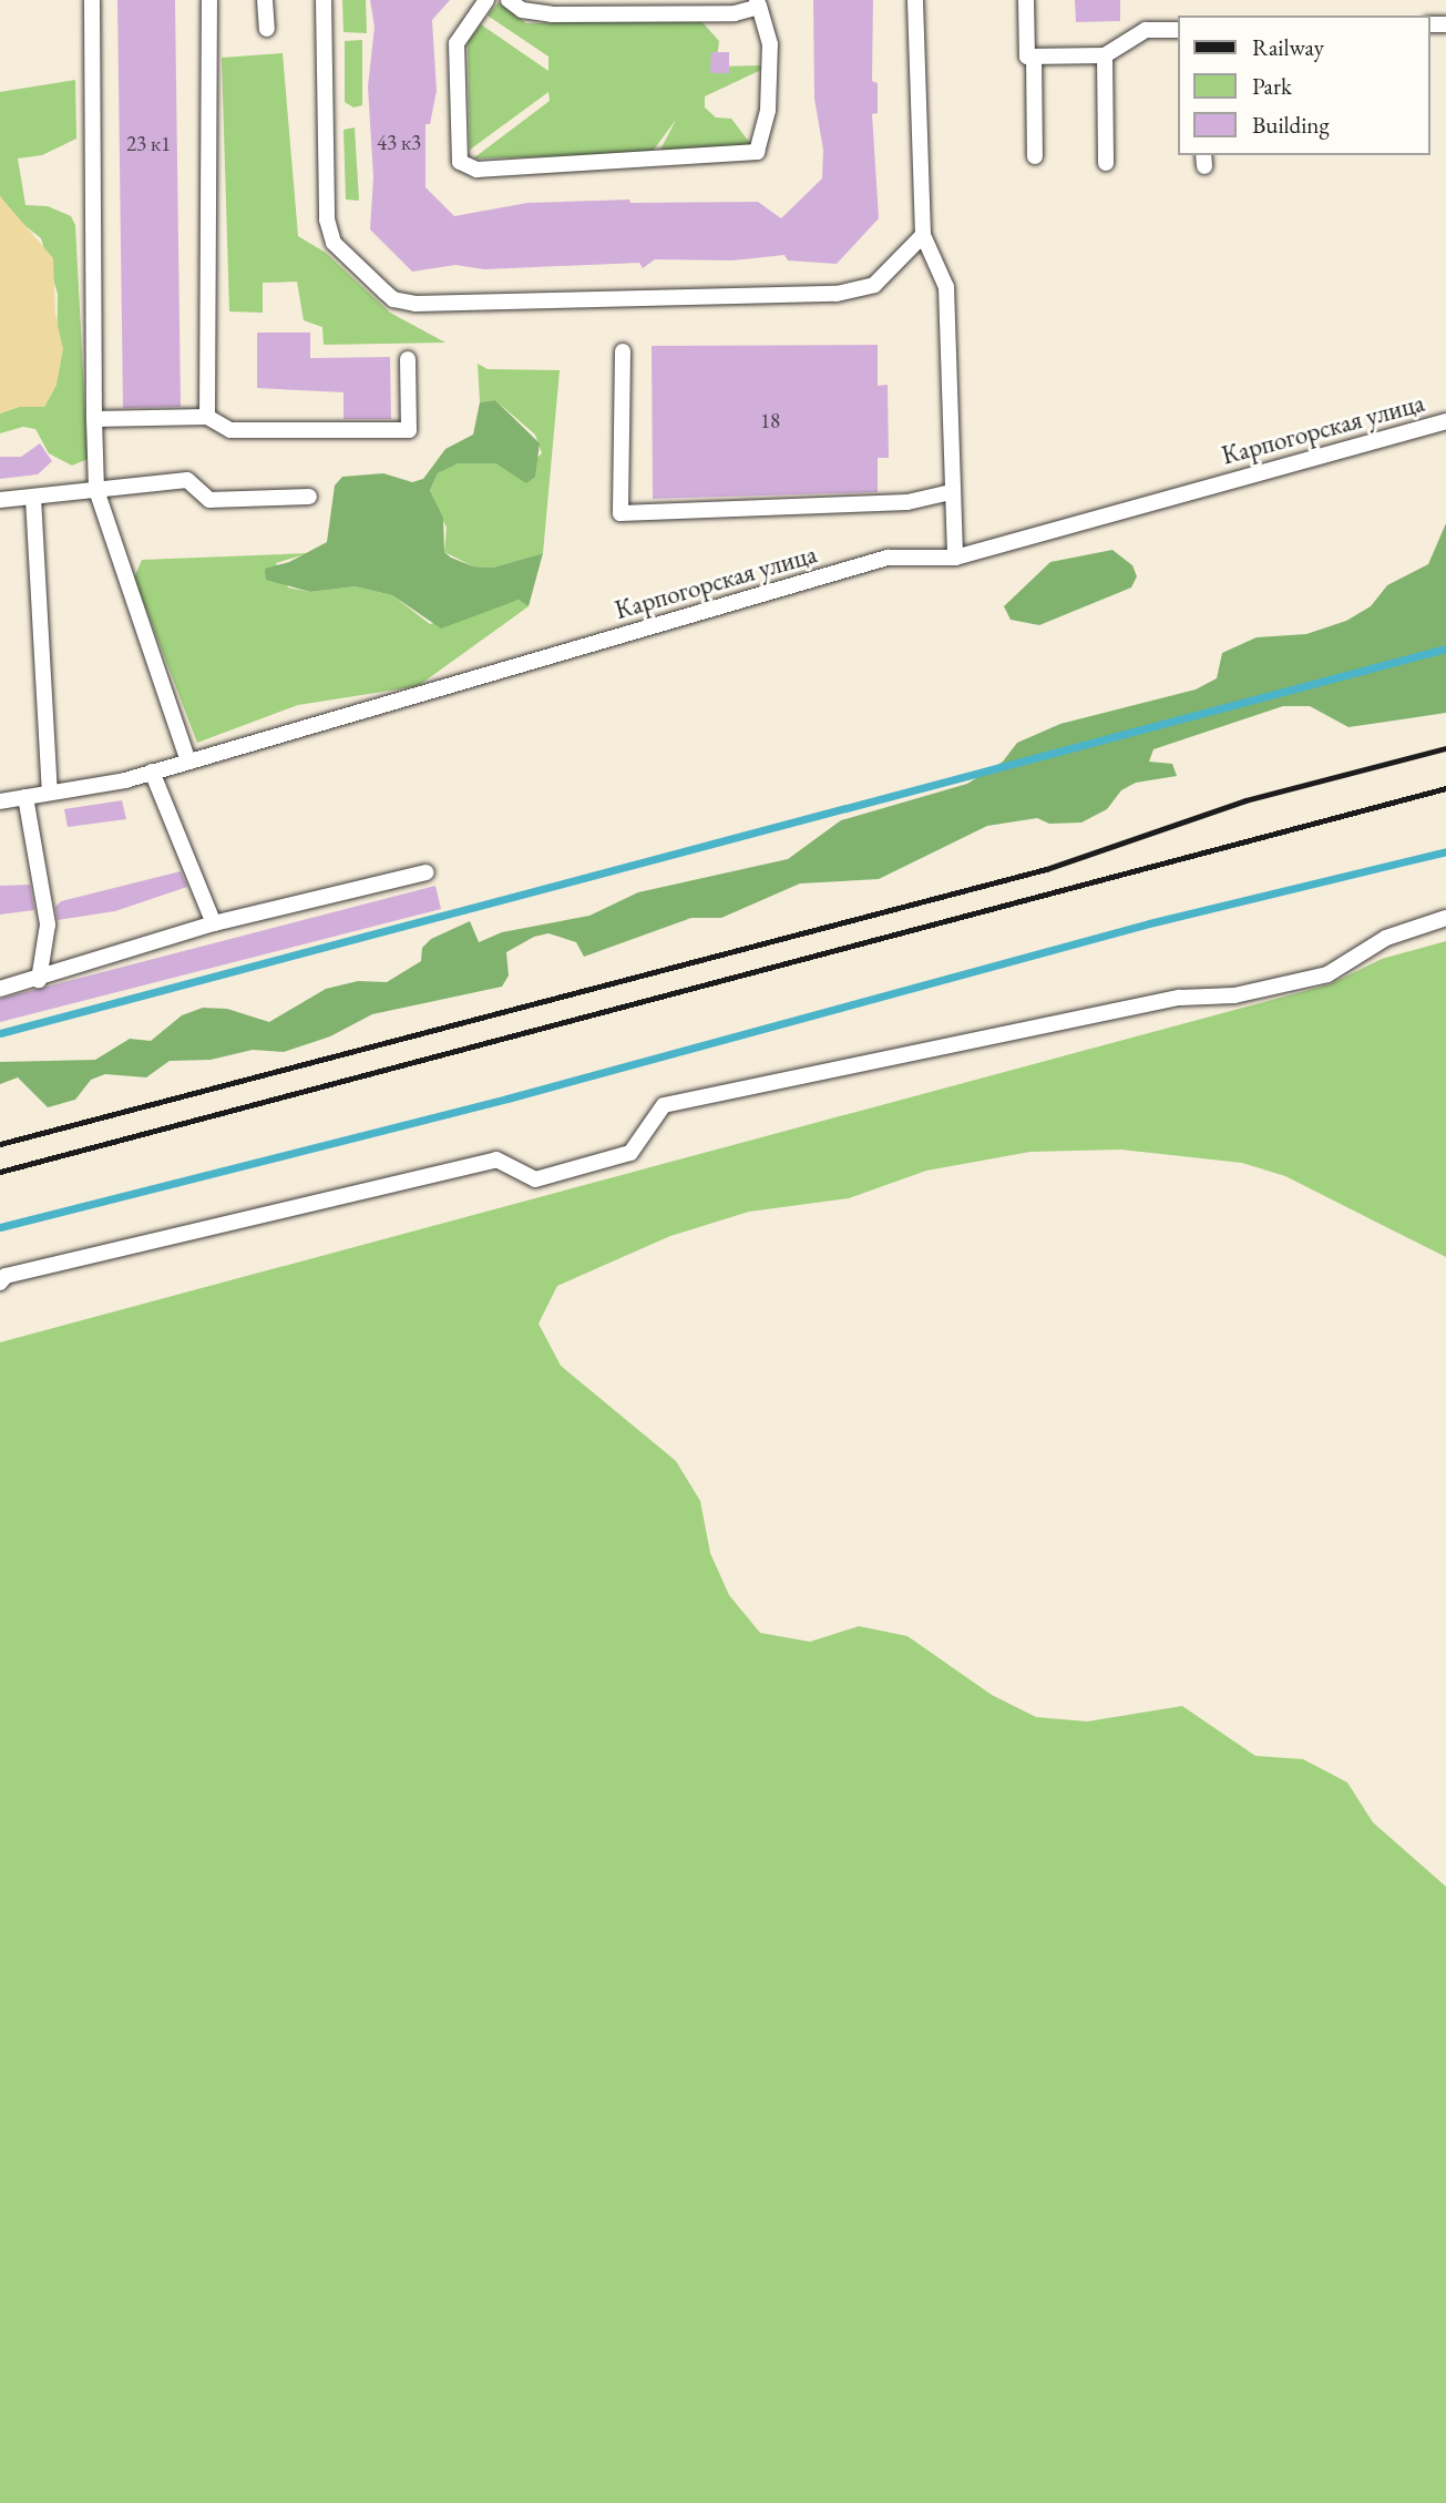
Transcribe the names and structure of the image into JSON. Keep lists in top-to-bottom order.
{
  "streets": {
    "lane": ["Карпогорская улица"]
  },
  "house_numbers": ["43 к3", "23 к1", "18"],
  "legend": ["Railway", "Park", "Building"]
}
